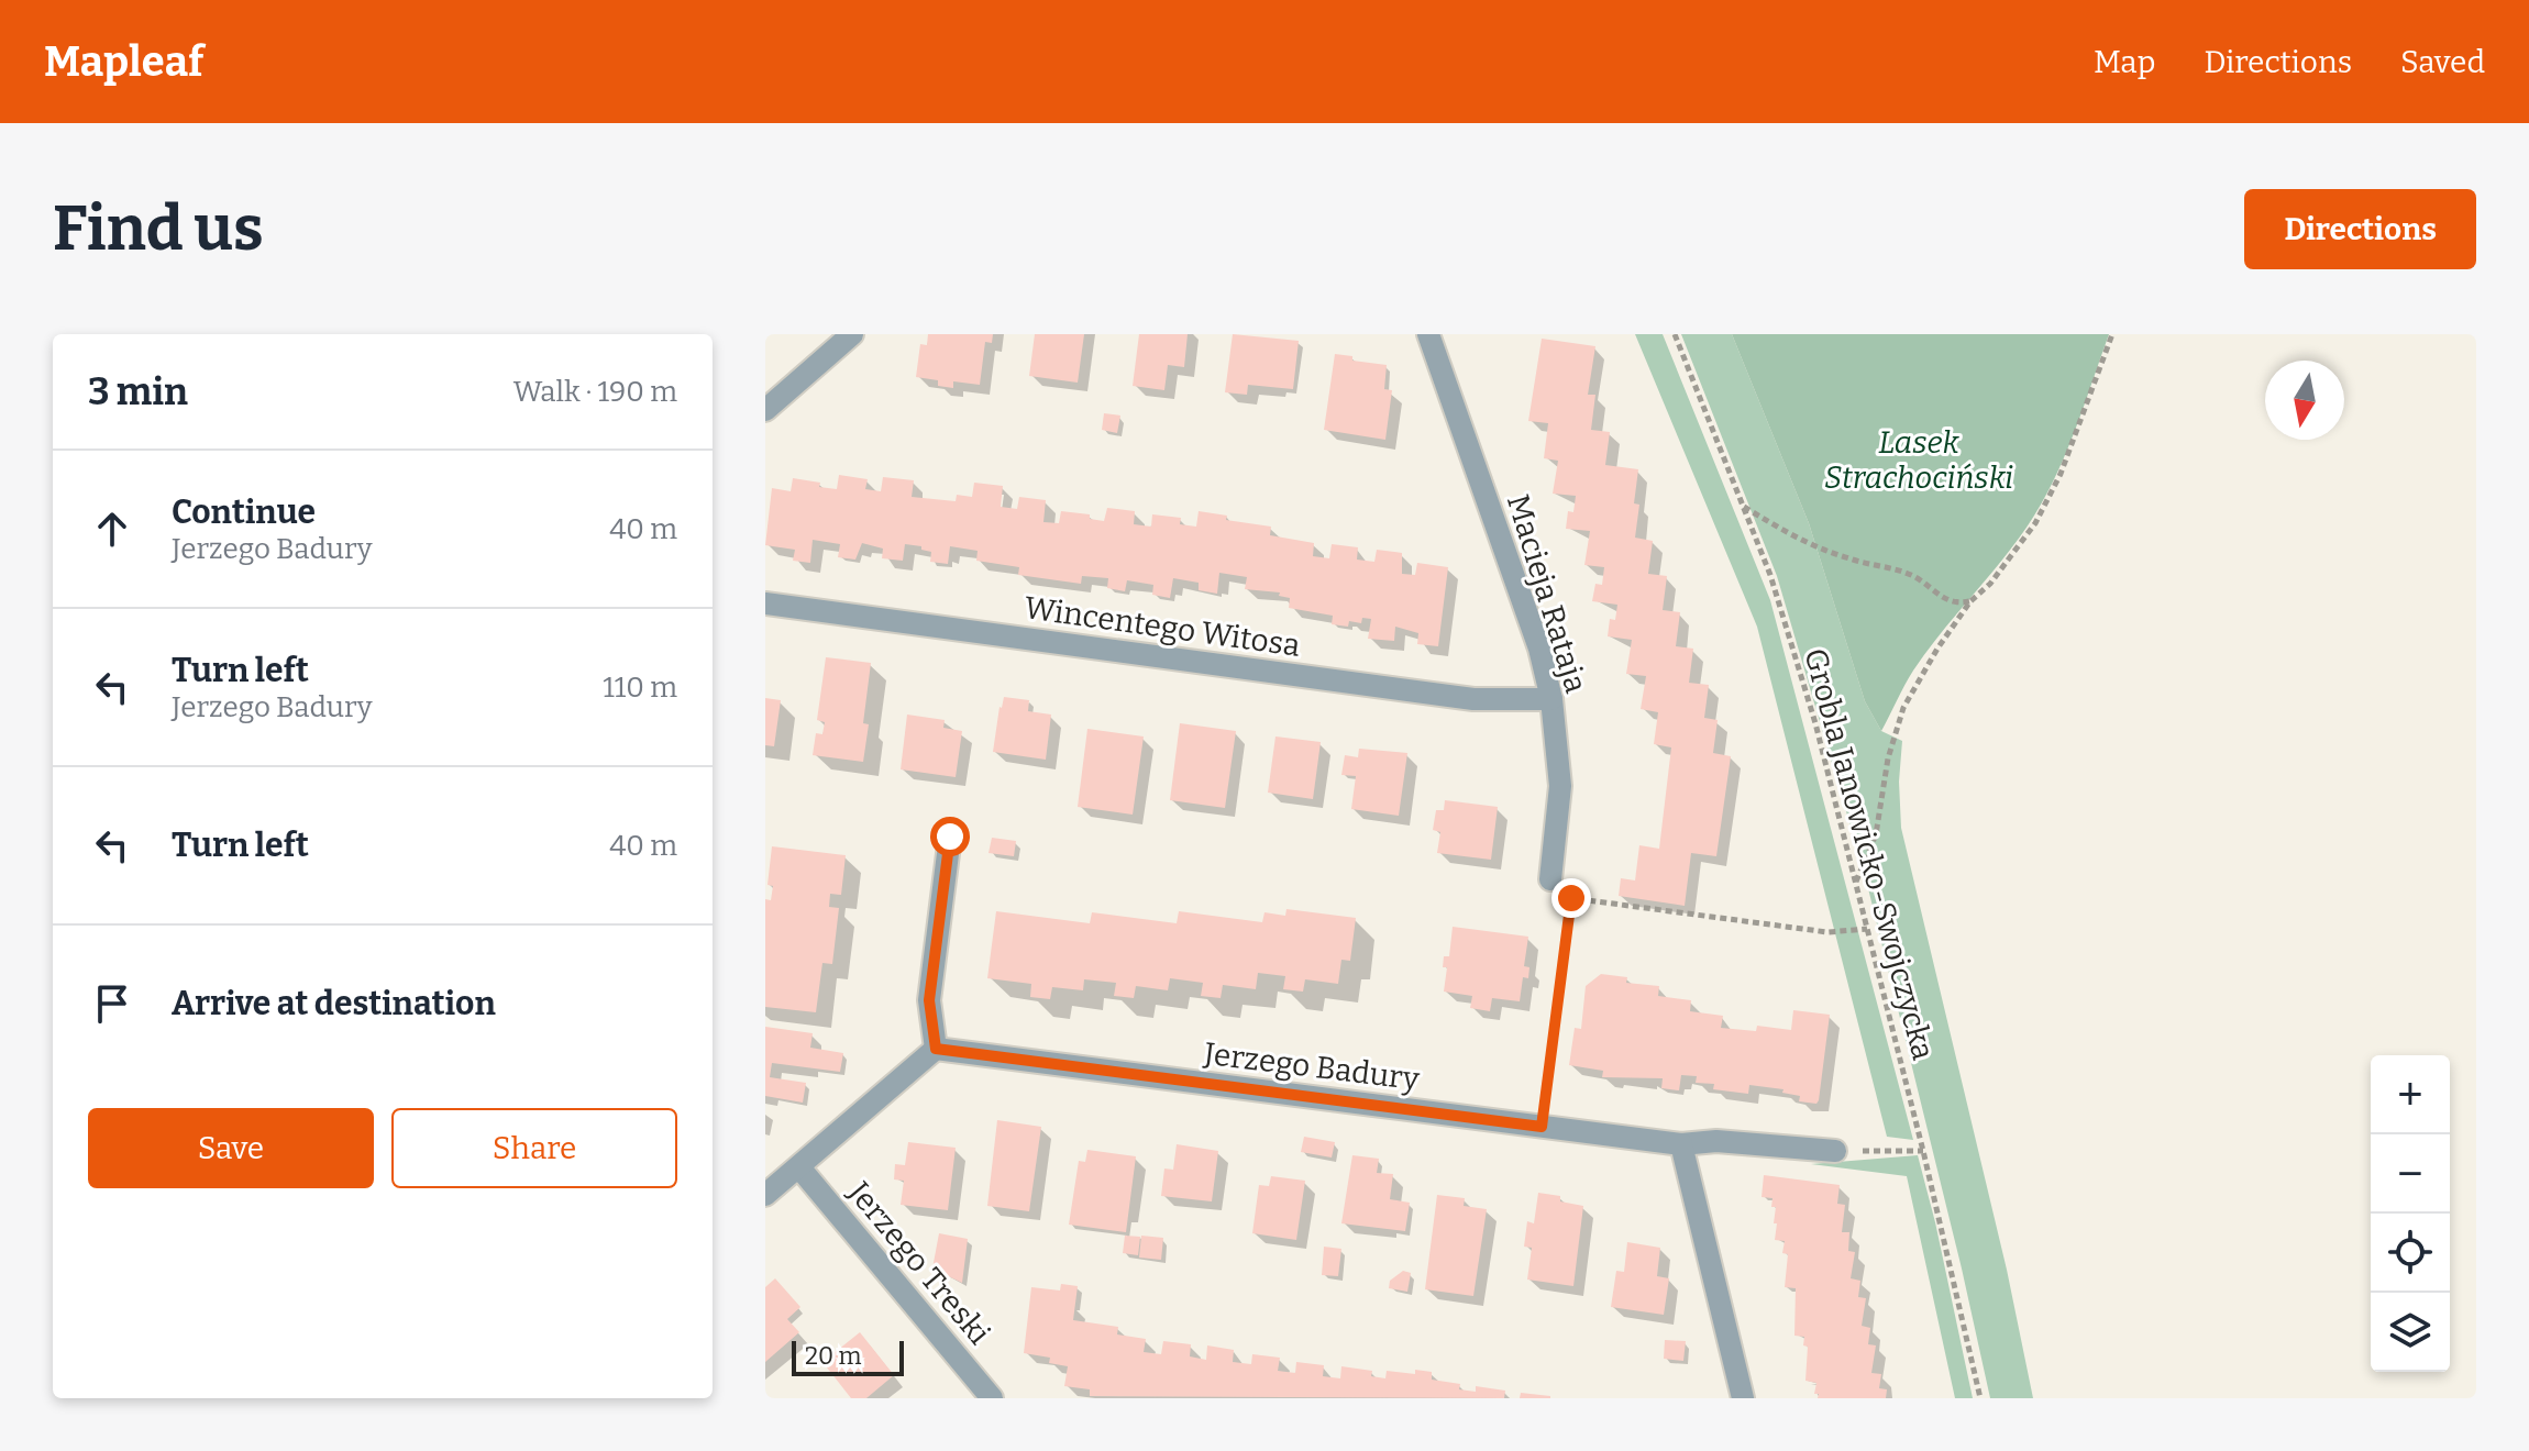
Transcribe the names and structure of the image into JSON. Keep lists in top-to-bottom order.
{
  "streets": {
    "street": [
      "Macieja Rataja",
      "Wincentego Witosa",
      "Jerzego Badury",
      "Jerzego Treski"
    ],
    "path": ["Grobla Janowicko-Swojczycka"]
  },
  "crossings": [
    ["Macieja Rataja", "Wincentego Witosa"]
  ],
  "parks": ["Lasek Strachociński"],
  "scale_bar": "20 m",
  "north": "bottom",
  "page": {
    "header": "Mapleaf",
    "nav": ["Map", "Directions", "Saved"],
    "buttons": [
      "Directions",
      ["Save", "Share"]
    ],
    "title": "Find us",
    "heading": ["3 min", "Walk · 190 m"],
    "list": [
      ["Continue", "Jerzego Badury", "40 m"],
      ["Turn left", "Jerzego Badury", "110 m"],
      ["Turn left", "40 m"],
      "Arrive at destination"
    ],
    "map_buttons": ["+", "−"],
    "scale": "20 m"
  }
}
